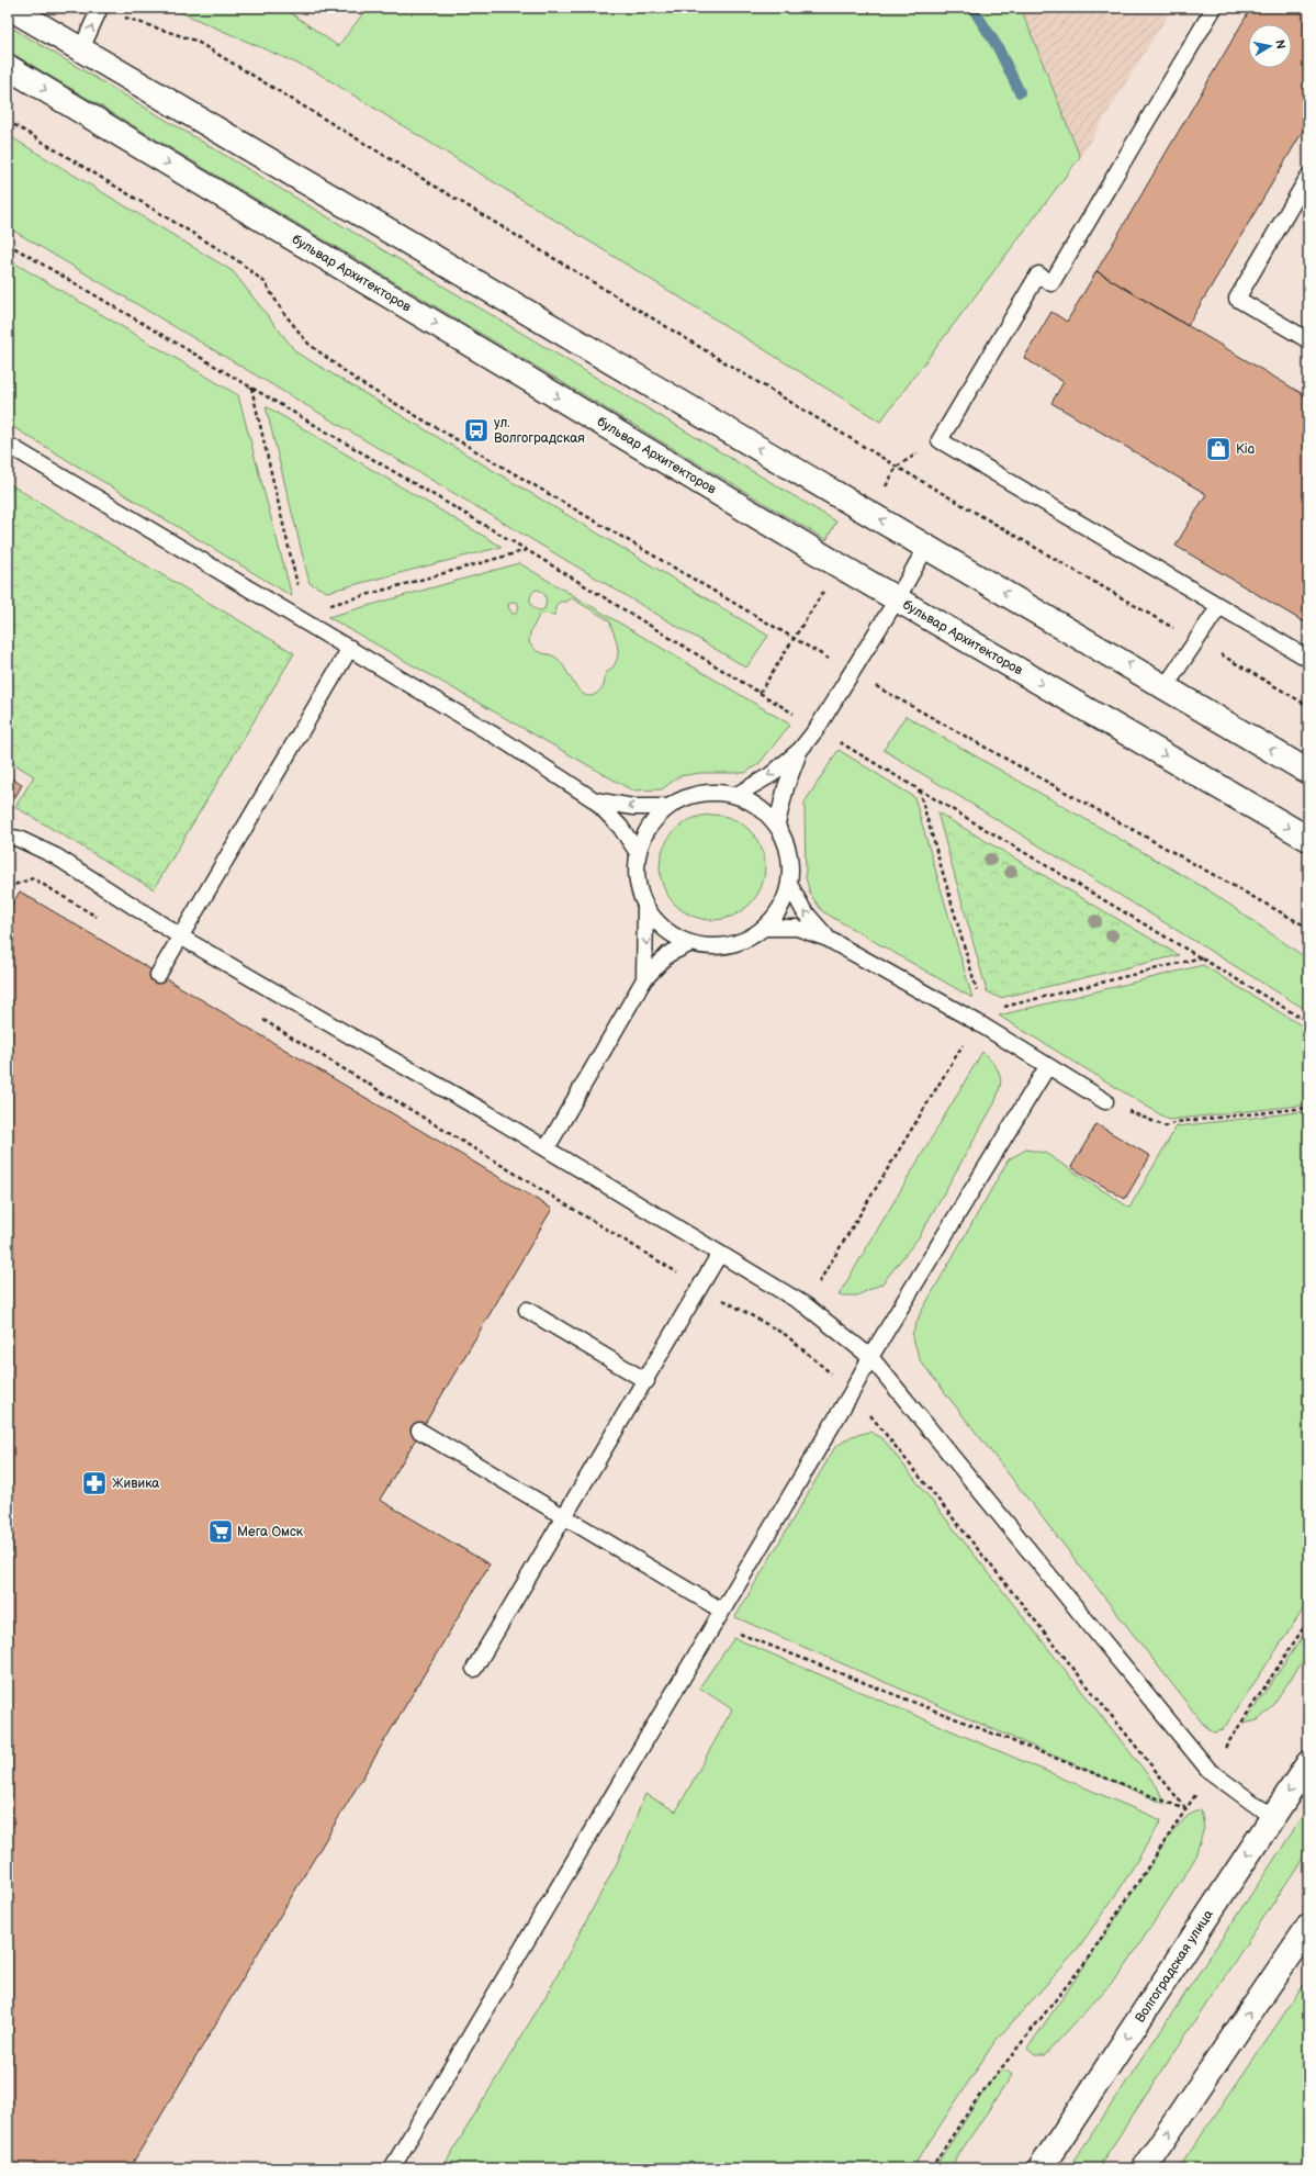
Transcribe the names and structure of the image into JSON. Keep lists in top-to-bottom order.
{
  "streets": {
    "main road": ["бульвар Архитекторов", "Волгоградская улица"]
  },
  "places": {
    "bus stop": ["ул. Волгоградская"],
    "shop": ["Kia"],
    "pharmacy": ["Живика"],
    "supermarket": ["Мега Омск"]
  },
  "north": "right"
}
